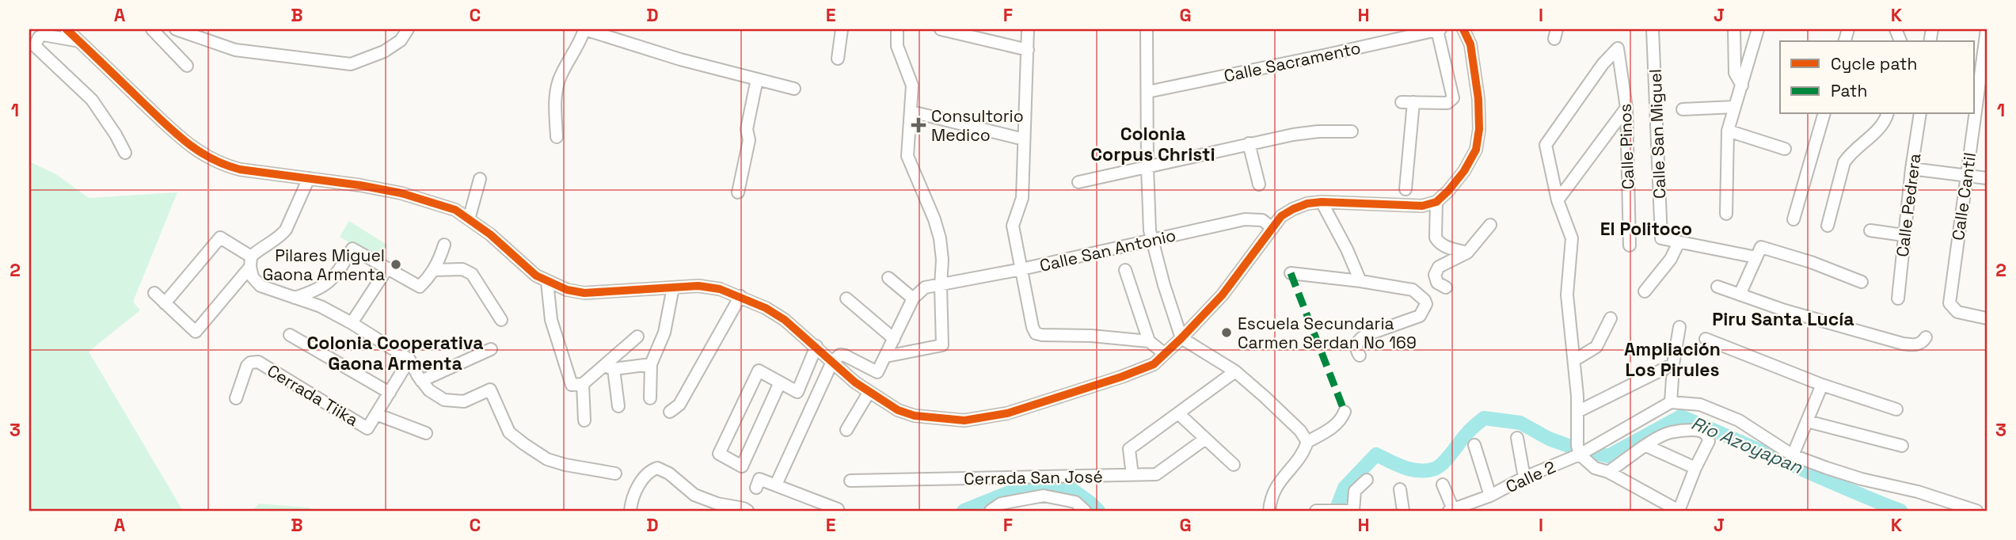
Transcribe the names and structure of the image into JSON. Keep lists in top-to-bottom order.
{
  "streets": {
    "street": [
      "Calle Sacramento",
      "Calle San Miguel",
      "Calle Pinos",
      "Calle Cantil",
      "Calle Pedrera",
      "Calle San Antonio",
      "Cerrada Tiika",
      "Calle 2",
      "Cerrada San José"
    ]
  },
  "districts": [
    "Colonia Corpus Christi",
    "El Politoco",
    "Piru Santa Lucía",
    "Colonia Cooperativa Gaona Armenta",
    "Ampliación Los Pirules"
  ],
  "water": ["Rio Azoyapan"],
  "places": {
    "health": ["Consultorio Medico"],
    "other": ["Pilares Miguel Gaona Armenta", "Escuela Secundaria Carmen Serdan No 169"]
  },
  "legend": ["Cycle path", "Path"],
  "grid": {
    "columns": [
      "A",
      "B",
      "C",
      "D",
      "E",
      "F",
      "G",
      "H",
      "I",
      "J",
      "K"
    ],
    "rows": ["1", "2", "3"]
  }
}
